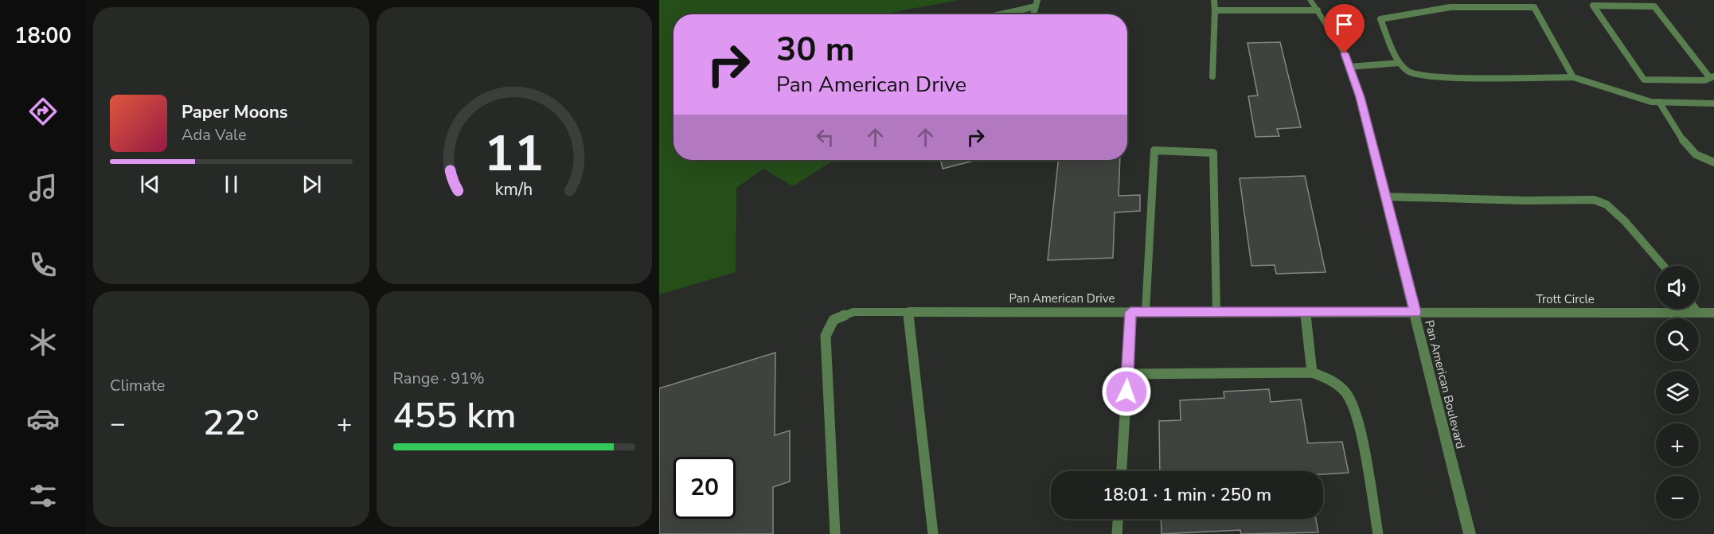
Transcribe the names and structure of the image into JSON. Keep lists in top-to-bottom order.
{
  "streets": {
    "street": ["Pan American Drive", "Trott Circle", "Pan American Boulevard"]
  },
  "crossings": [
    ["Pan American Drive", "Trott Circle"],
    ["Pan American Drive", "Pan American Boulevard"],
    ["Trott Circle", "Pan American Boulevard"]
  ],
  "page": {
    "tabs": "18:00",
    "turn": ["30 m", "Pan American Drive"],
    "song": ["Paper Moons", "Ada Vale"],
    "map_buttons": ["+", "−"],
    "tile": [
      "Climate",
      ["Range · 91%", "455 km"]
    ],
    "heat": ["−", "22°", "+"],
    "limit": "20",
    "trip": "18:01 · 1 min · 250 m",
    "gauge": ["11", "km/h"]
  }
}
